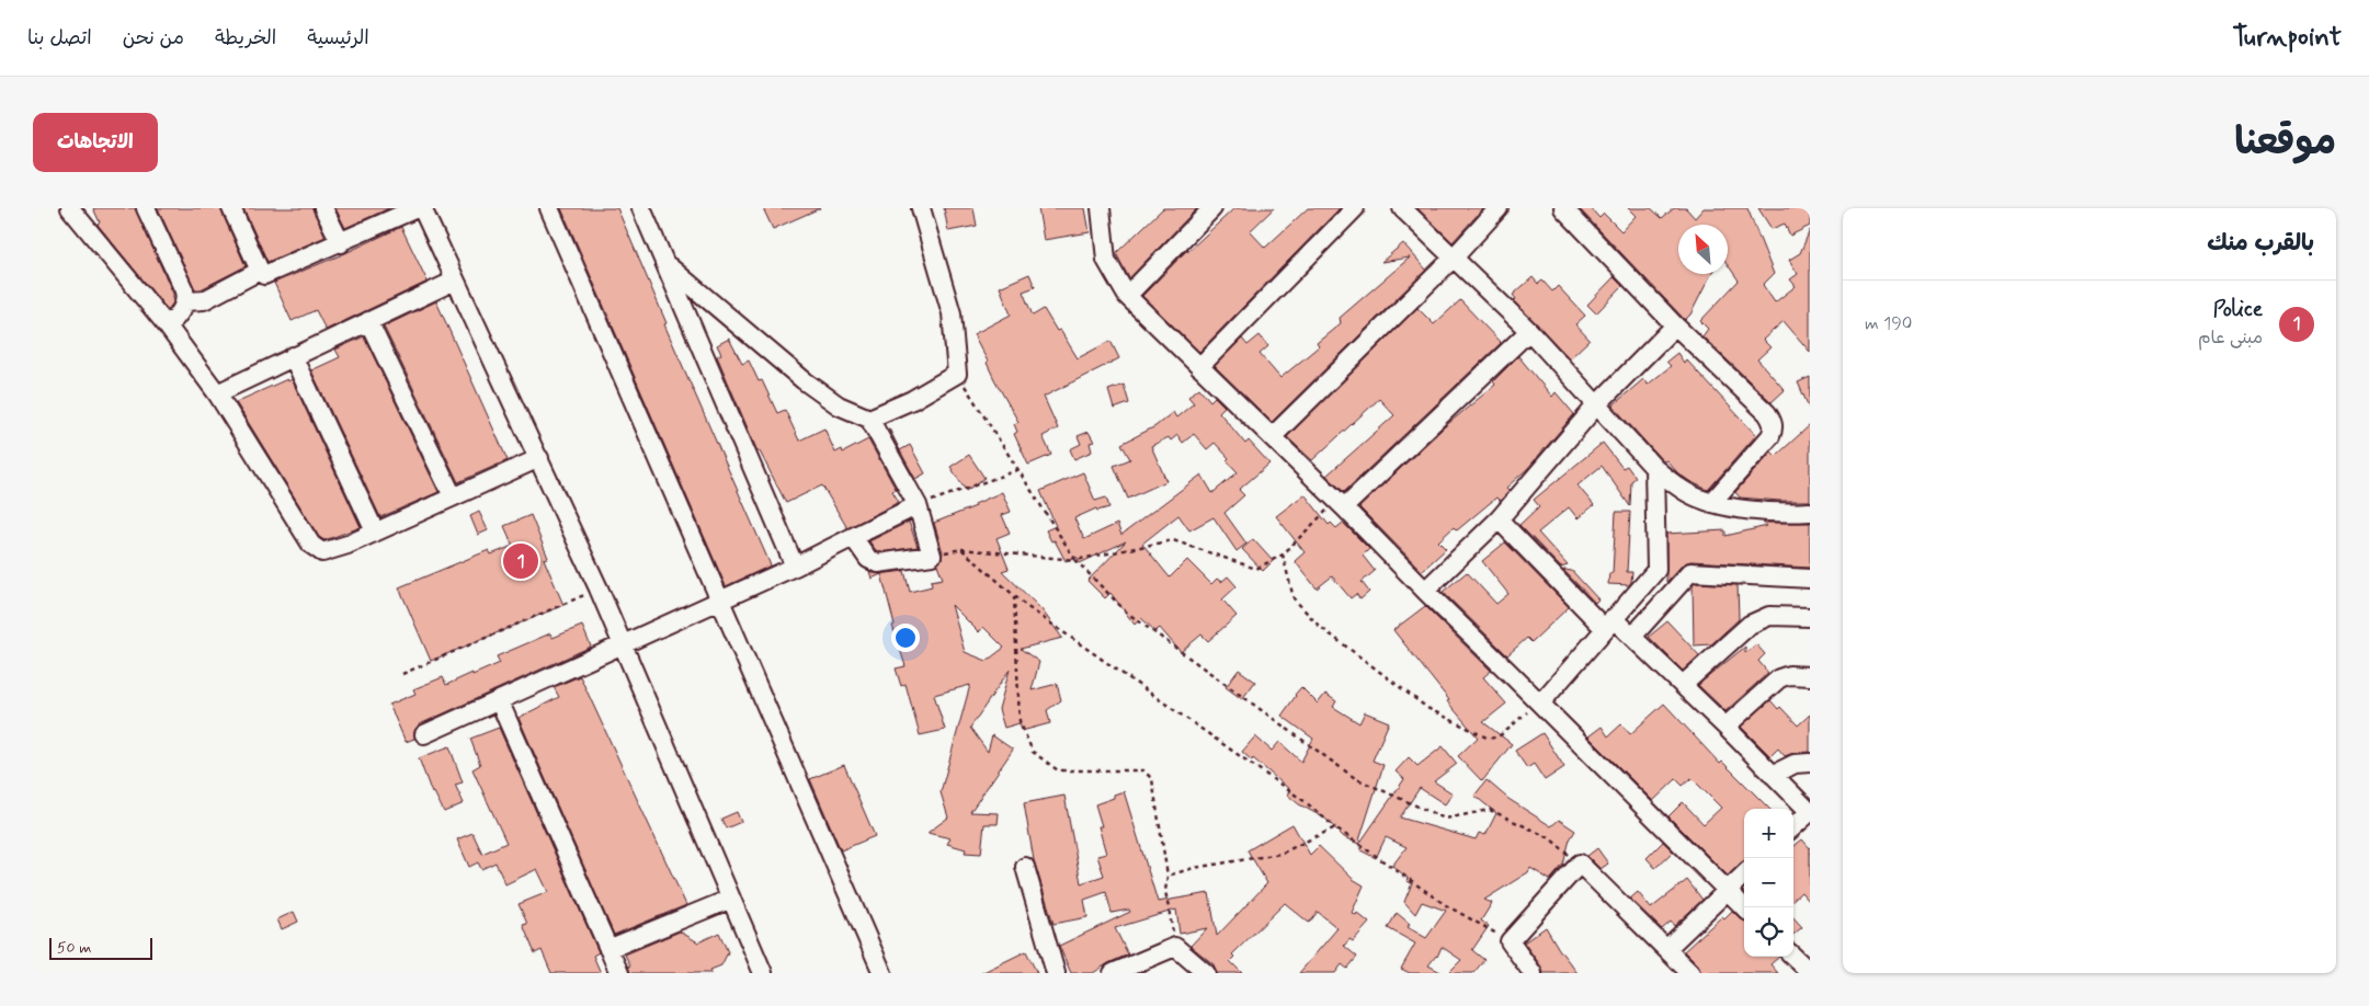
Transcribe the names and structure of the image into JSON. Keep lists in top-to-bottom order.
{
  "scale_bar": "50 m",
  "north": "top left",
  "page": {
    "header": "Turnpoint",
    "nav": [
      "الرئيسية",
      "الخريطة",
      "من نحن",
      "اتصل بنا"
    ],
    "title": "موقعنا",
    "buttons": "الاتجاهات",
    "heading": "بالقرب منك",
    "list": [
      {
        "mark": "1",
        "name": "Police",
        "note": "مبنى عام",
        "value": "190 m"
      }
    ],
    "pins": "1",
    "map_buttons": ["+", "−"],
    "scale": "50 m"
  }
}
